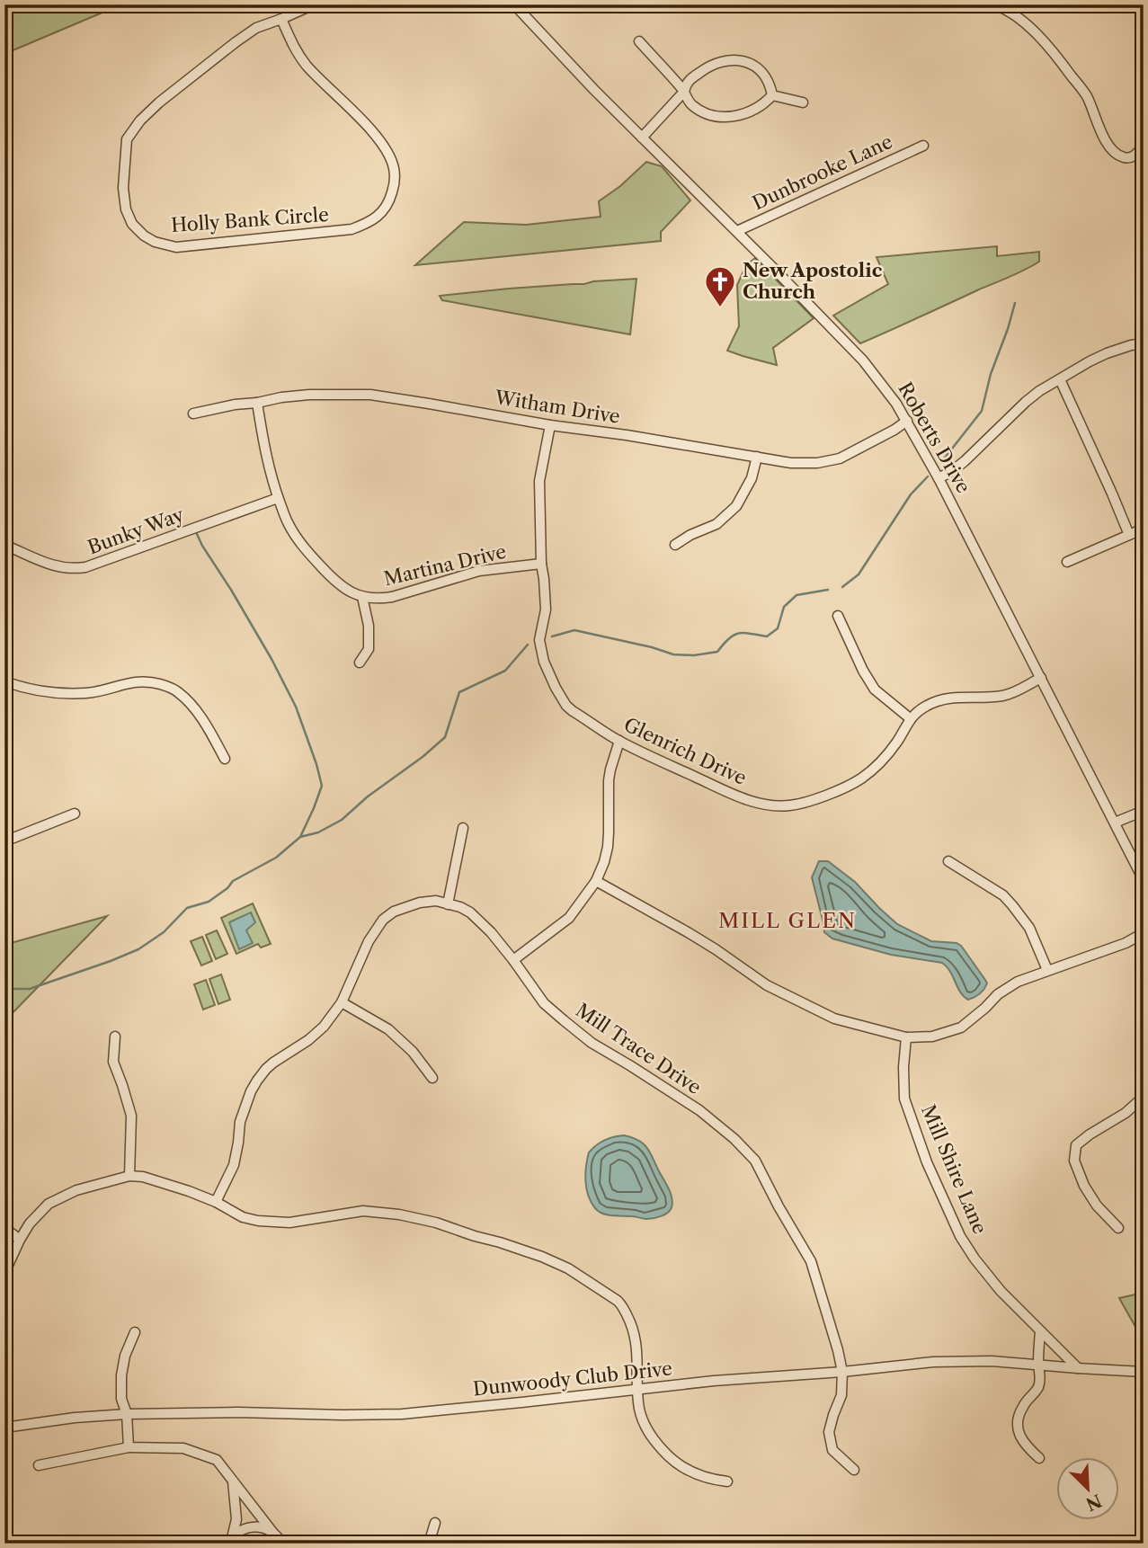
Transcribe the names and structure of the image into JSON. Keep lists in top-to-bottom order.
{
  "streets": {
    "street": [
      "Dunbrooke Lane",
      "Holly Bank Circle",
      "Witham Drive",
      "Roberts Drive",
      "Bunky Way",
      "Martina Drive",
      "Glenrich Drive",
      "Mill Trace Drive",
      "Mill Shire Lane",
      "Dunwoody Club Drive"
    ]
  },
  "crossings": [
    ["Dunbrooke Lane", "Roberts Drive"],
    ["Witham Drive", "Roberts Drive"],
    ["Witham Drive", "Martina Drive"],
    ["Witham Drive", "Glenrich Drive"],
    ["Roberts Drive", "Glenrich Drive"],
    ["Bunky Way", "Martina Drive"],
    ["Martina Drive", "Glenrich Drive"],
    ["Mill Trace Drive", "Dunwoody Club Drive"],
    ["Mill Shire Lane", "Dunwoody Club Drive"]
  ],
  "districts": ["MILL GLEN"],
  "places": {
    "church": ["New Apostolic Church"]
  },
  "north": "bottom right"
}
